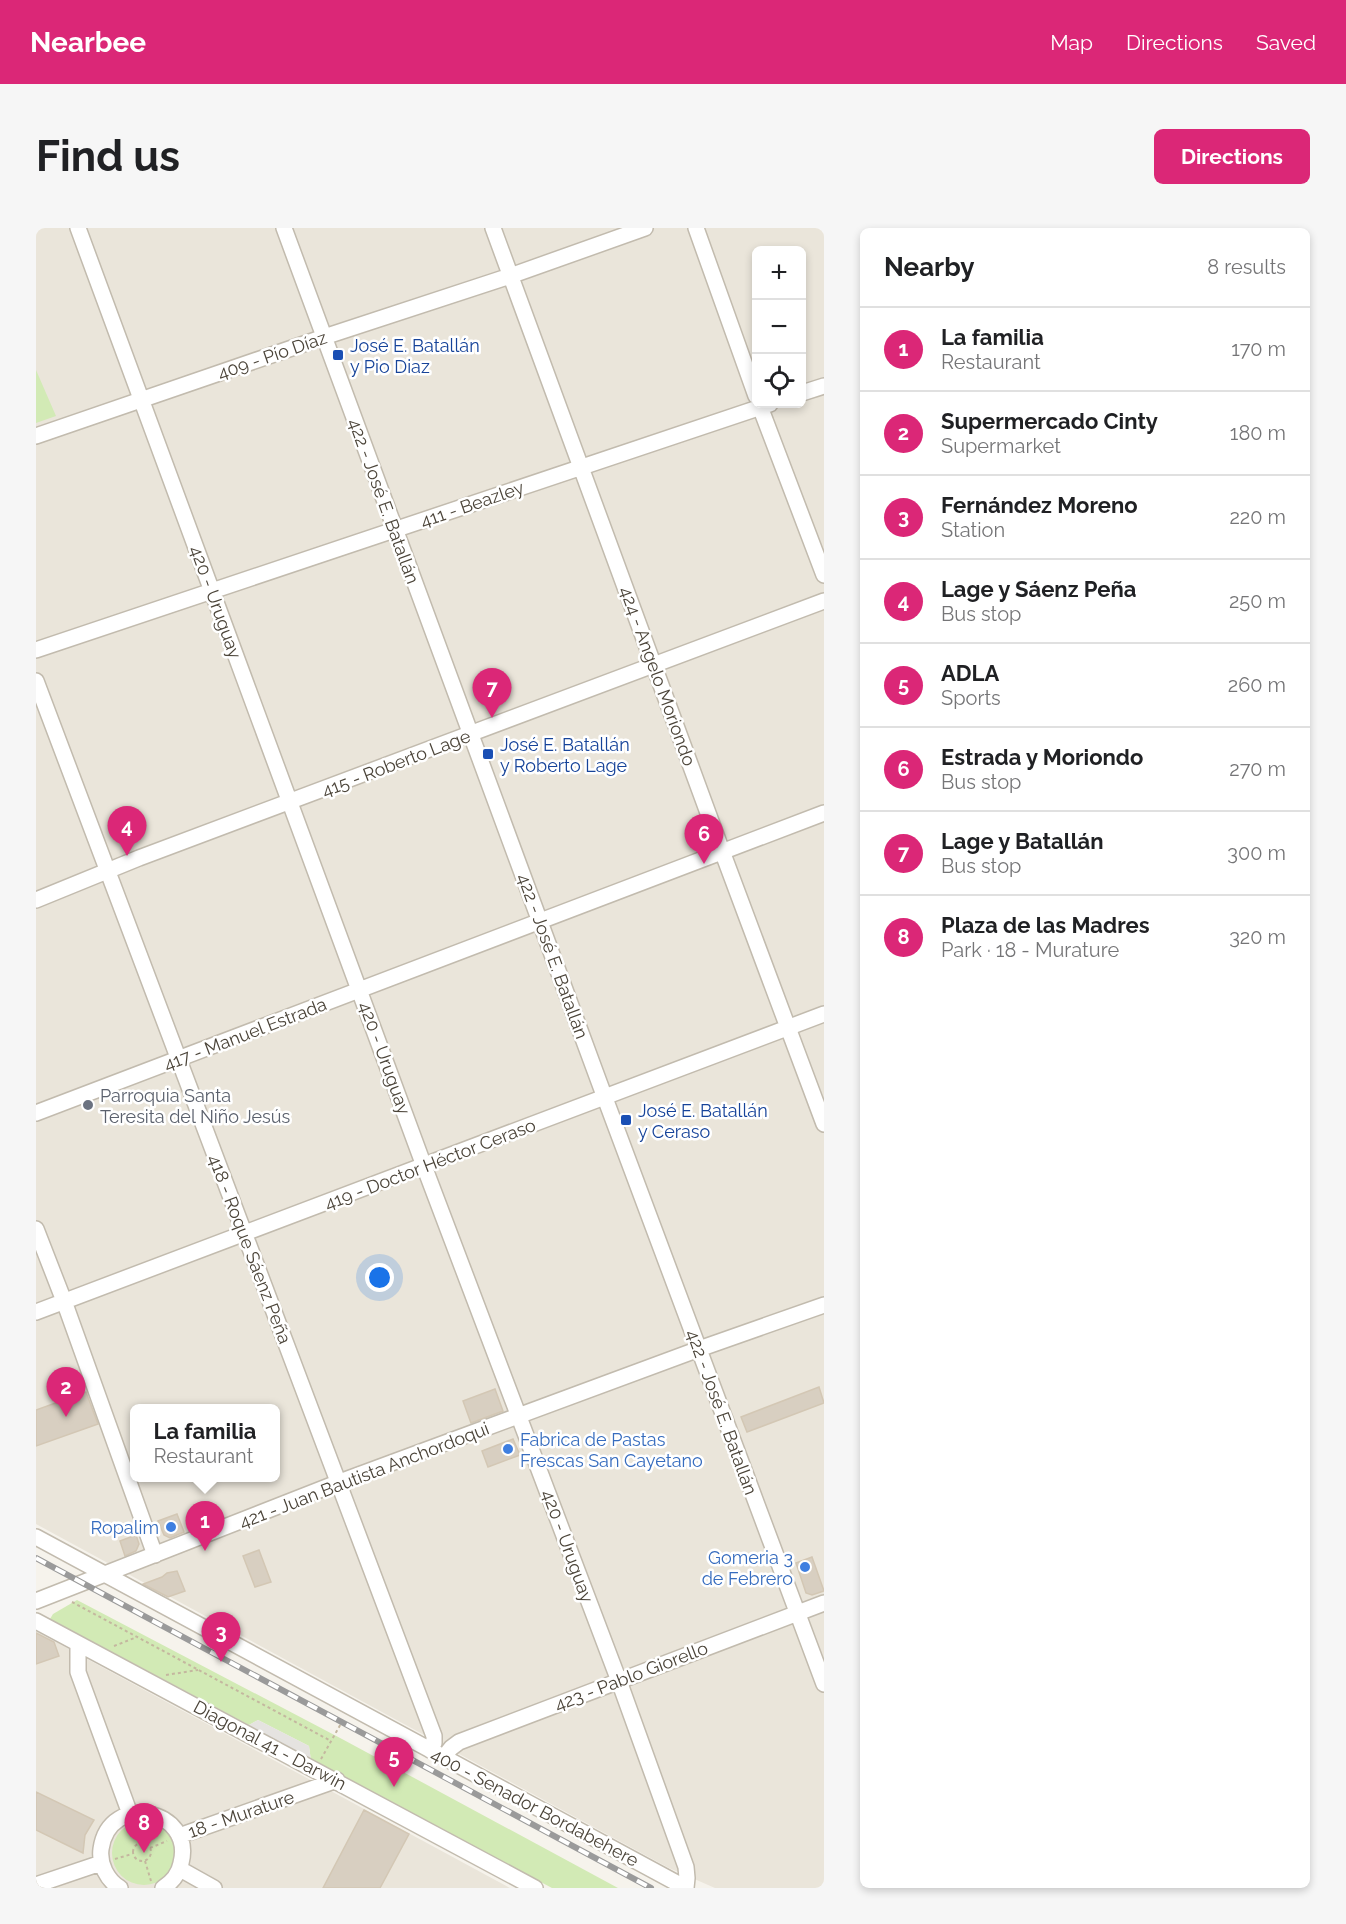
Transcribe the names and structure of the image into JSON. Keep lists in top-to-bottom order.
{
  "streets": {
    "street": [
      "409 - Pío Díaz",
      "422 - José E. Batallán",
      "411 - Beazley",
      "420 - Uruguay",
      "424 - Angelo Moriondo",
      "415 - Roberto Lage",
      "417 - Manuel Estrada",
      "419 - Doctor Héctor Ceraso",
      "418 - Roque Sáenz Peña",
      "421 - Juan Bautista Anchordoqui",
      "423 - Pablo Giorello",
      "Diagonal 41 - Darwin",
      "400 - Senador Bordabehere",
      "18 - Murature"
    ]
  },
  "crossings": [
    ["409 - Pío Díaz", "422 - José E. Batallán"],
    ["409 - Pío Díaz", "420 - Uruguay"],
    ["409 - Pío Díaz", "424 - Angelo Moriondo"],
    ["422 - José E. Batallán", "411 - Beazley"],
    ["422 - José E. Batallán", "415 - Roberto Lage"],
    ["422 - José E. Batallán", "417 - Manuel Estrada"],
    ["422 - José E. Batallán", "419 - Doctor Héctor Ceraso"],
    ["422 - José E. Batallán", "421 - Juan Bautista Anchordoqui"],
    ["422 - José E. Batallán", "423 - Pablo Giorello"],
    ["411 - Beazley", "420 - Uruguay"],
    ["411 - Beazley", "424 - Angelo Moriondo"],
    ["420 - Uruguay", "415 - Roberto Lage"],
    ["420 - Uruguay", "417 - Manuel Estrada"],
    ["420 - Uruguay", "419 - Doctor Héctor Ceraso"],
    ["420 - Uruguay", "421 - Juan Bautista Anchordoqui"],
    ["420 - Uruguay", "423 - Pablo Giorello"],
    ["420 - Uruguay", "400 - Senador Bordabehere"],
    ["424 - Angelo Moriondo", "415 - Roberto Lage"],
    ["424 - Angelo Moriondo", "417 - Manuel Estrada"],
    ["424 - Angelo Moriondo", "419 - Doctor Héctor Ceraso"],
    ["415 - Roberto Lage", "418 - Roque Sáenz Peña"],
    ["417 - Manuel Estrada", "418 - Roque Sáenz Peña"],
    ["419 - Doctor Héctor Ceraso", "418 - Roque Sáenz Peña"],
    ["418 - Roque Sáenz Peña", "421 - Juan Bautista Anchordoqui"],
    ["418 - Roque Sáenz Peña", "423 - Pablo Giorello"],
    ["418 - Roque Sáenz Peña", "400 - Senador Bordabehere"],
    ["421 - Juan Bautista Anchordoqui", "400 - Senador Bordabehere"],
    ["423 - Pablo Giorello", "400 - Senador Bordabehere"],
    ["Diagonal 41 - Darwin", "18 - Murature"]
  ],
  "places": {
    "transit": ["José E. Batallán y Pio Diaz", "José E. Batallán y Roberto Lage", "José E. Batallán y Ceraso"],
    "other": [
      "Parroquia Santa Teresita del Niño Jesús",
      "Fabrica de Pastas Frescas San Cayetano",
      "Ropalim",
      "Gomeria 3 de Febrero"
    ]
  },
  "page": {
    "header": "Nearbee",
    "nav": ["Map", "Directions", "Saved"],
    "buttons": "Directions",
    "title": "Find us",
    "heading": ["Nearby", "8 results"],
    "map_buttons": ["+", "−"],
    "list": [
      {
        "mark": "1",
        "name": "La familia",
        "note": "Restaurant",
        "value": "170 m"
      },
      {
        "mark": "2",
        "name": "Supermercado Cinty",
        "note": "Supermarket",
        "value": "180 m"
      },
      {
        "mark": "3",
        "name": "Fernández Moreno",
        "note": "Station",
        "value": "220 m"
      },
      {
        "mark": "4",
        "name": "Lage y Sáenz Peña",
        "note": "Bus stop",
        "value": "250 m"
      },
      {
        "mark": "5",
        "name": "ADLA",
        "note": "Sports",
        "value": "260 m"
      },
      {
        "mark": "6",
        "name": "Estrada y Moriondo",
        "note": "Bus stop",
        "value": "270 m"
      },
      {
        "mark": "7",
        "name": "Lage y Batallán",
        "note": "Bus stop",
        "value": "300 m"
      },
      {
        "mark": "8",
        "name": "Plaza de las Madres",
        "note": "Park · 18 - Murature",
        "value": "320 m"
      }
    ],
    "pins": [
      "7",
      "4",
      "6",
      "2",
      "1",
      "3",
      "5",
      "8"
    ],
    "popup": ["La familia", "Restaurant"]
  }
}
